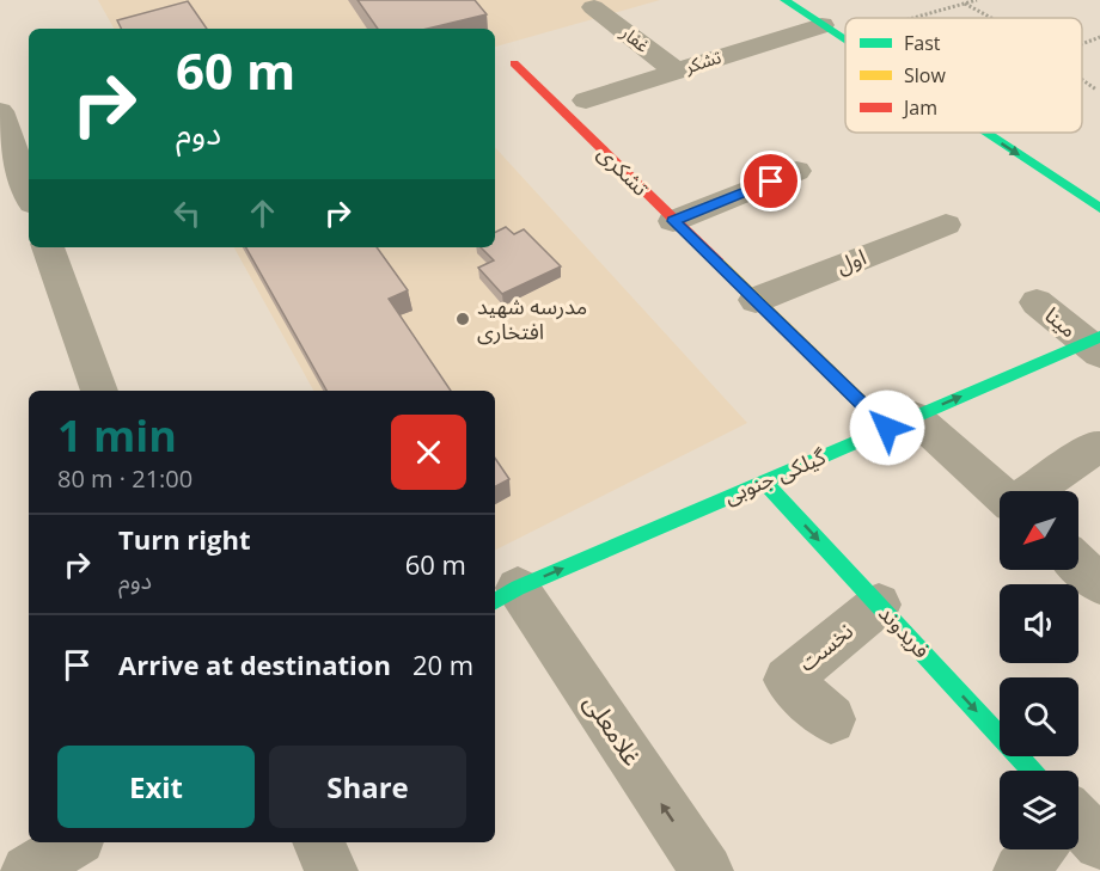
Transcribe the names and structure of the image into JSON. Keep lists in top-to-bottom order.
{
  "streets": {
    "street": [
      "غفار",
      "تشکر",
      "تشکری",
      "اول",
      "مینا",
      "گیلکی جنوبی",
      "فریدوند",
      "نخست",
      "غلامعلی"
    ]
  },
  "crossings": [
    ["غفار", "تشکر"],
    ["تشکری", "اول"],
    ["تشکری", "گیلکی جنوبی"],
    ["مینا", "گیلکی جنوبی"],
    ["گیلکی جنوبی", "فریدوند"],
    ["گیلکی جنوبی", "غلامعلی"],
    ["فریدوند", "نخست"]
  ],
  "one_way": ["گیلکی جنوبی", "فریدوند", "غلامعلی"],
  "places": ["مدرسه شهید افتخاری"],
  "legend": ["Fast", "Slow", "Jam"],
  "north": "bottom left",
  "page": {
    "turn": ["60 m", "دوم"],
    "heading": ["1 min", "80 m · 21:00"],
    "list": [
      {
        "name": "Turn right",
        "note": "دوم",
        "value": "60 m"
      },
      {
        "name": "Arrive at destination",
        "value": "20 m"
      }
    ],
    "buttons": ["Exit", "Share"]
  }
}
